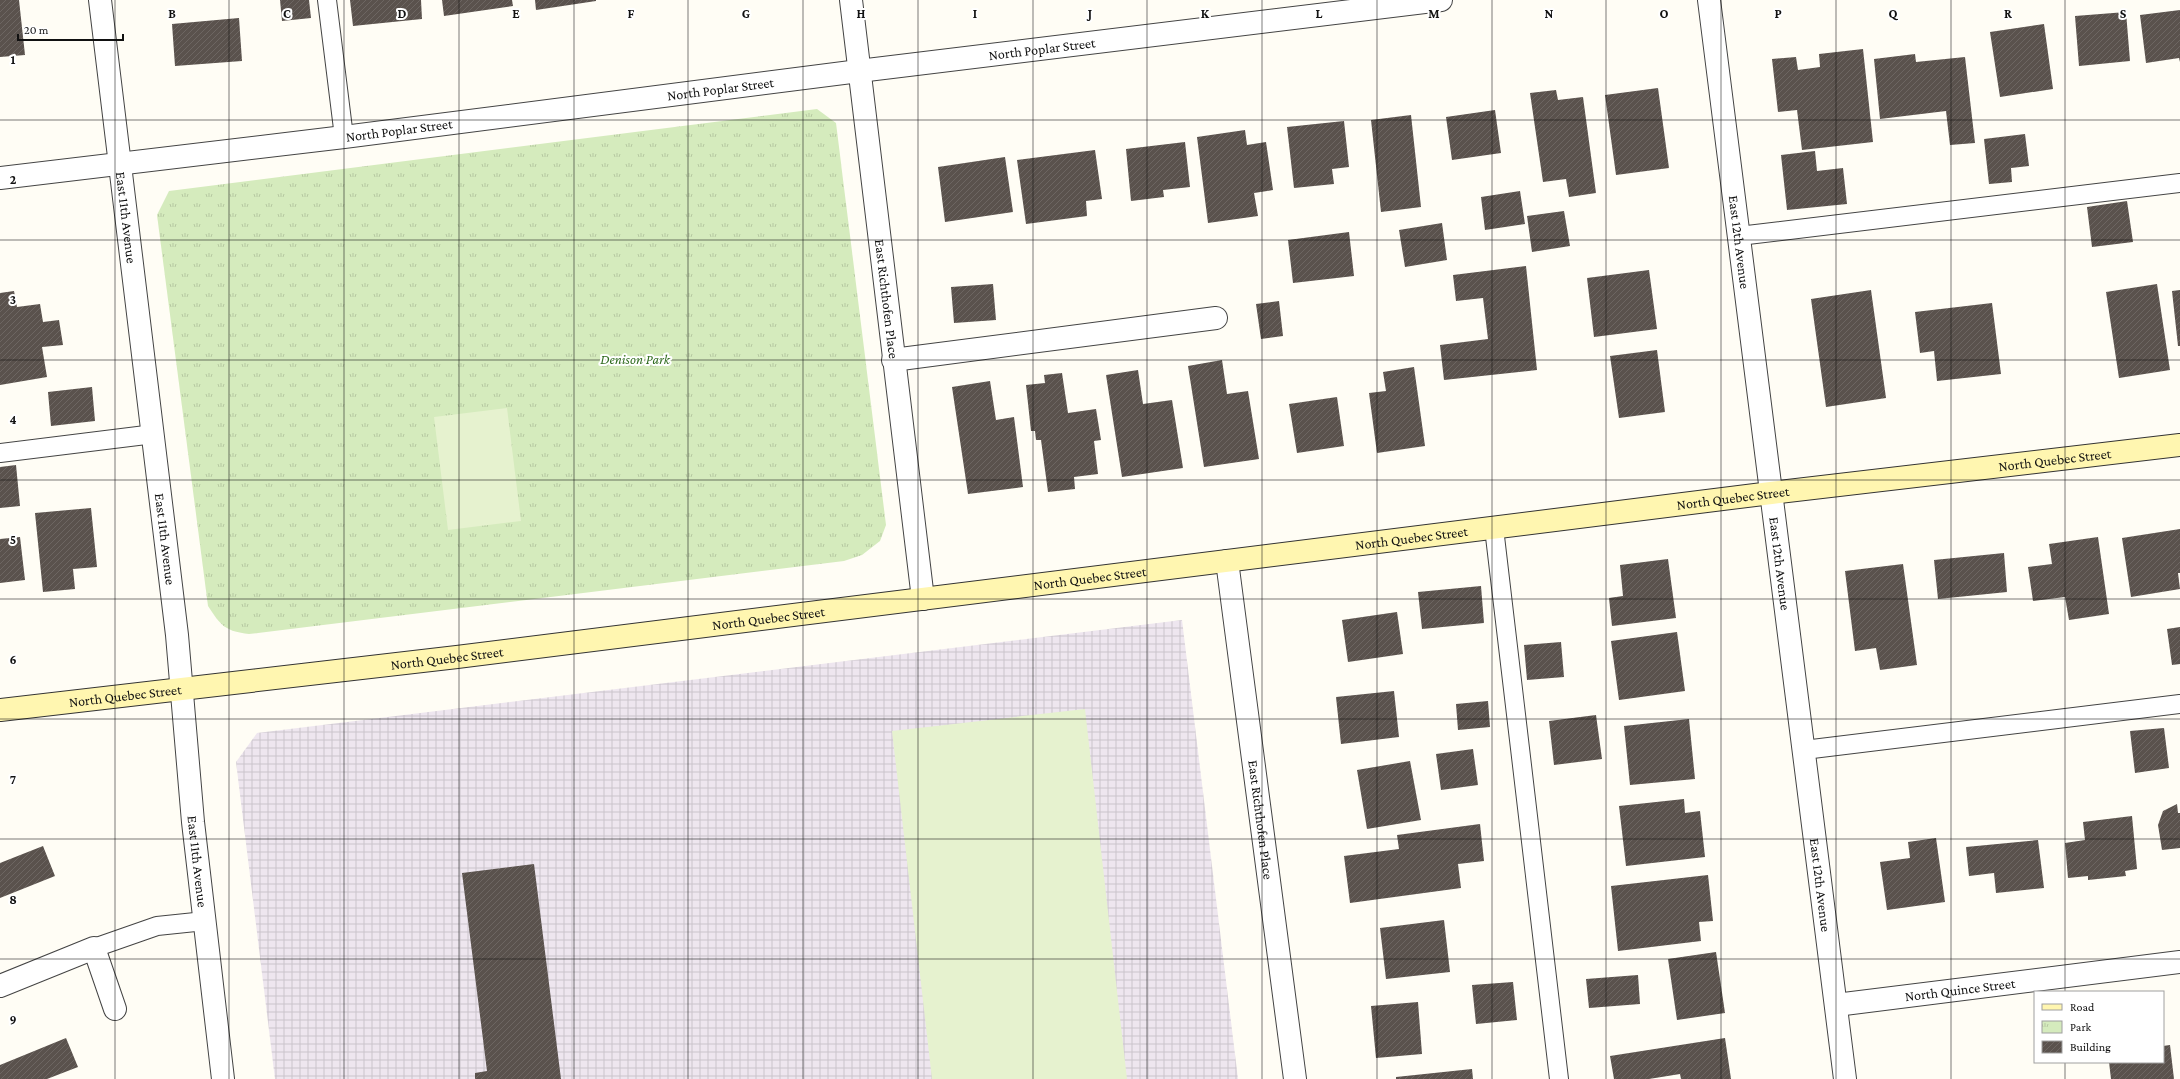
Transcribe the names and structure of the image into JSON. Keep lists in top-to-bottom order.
{
  "streets": {
    "main road": ["North Quebec Street"],
    "street": [
      "North Poplar Street",
      "East 11th Avenue",
      "East 12th Avenue",
      "East Richthofen Place",
      "North Quince Street"
    ]
  },
  "crossings": [
    ["North Poplar Street", "East 11th Avenue"],
    ["North Poplar Street", "East Richthofen Place"],
    ["East 11th Avenue", "North Quebec Street"],
    ["East 12th Avenue", "North Quebec Street"],
    ["East 12th Avenue", "North Quince Street"],
    ["East Richthofen Place", "North Quebec Street"]
  ],
  "parks": ["Denison Park"],
  "legend": ["Road", "Park", "Building"],
  "scale_bar": "20 m",
  "grid": {
    "columns": [
      "B",
      "C",
      "D",
      "E",
      "F",
      "G",
      "H",
      "I",
      "J",
      "K",
      "L",
      "M",
      "N",
      "O",
      "P",
      "Q",
      "R",
      "S"
    ],
    "rows": [
      "1",
      "2",
      "3",
      "4",
      "5",
      "6",
      "7",
      "8",
      "9"
    ]
  }
}
